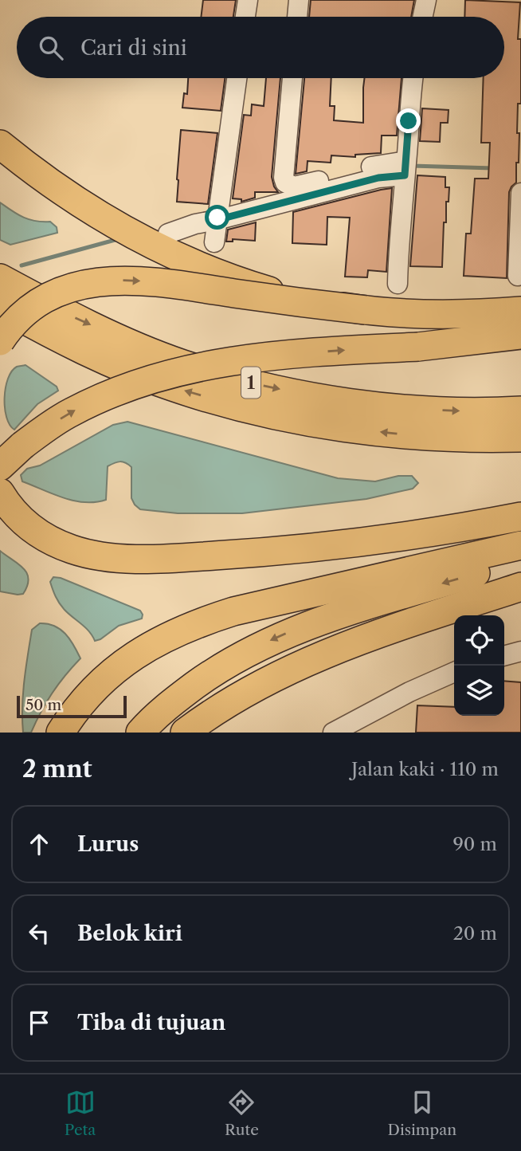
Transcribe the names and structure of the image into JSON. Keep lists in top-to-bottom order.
{
  "streets": {
    "highway": ["1"]
  },
  "scale_bar": "50 m",
  "page": {
    "search": "Cari di sini",
    "scale": "50 m",
    "heading": ["2 mnt", "Jalan kaki · 110 m"],
    "list": [
      ["Lurus", "90 m"],
      ["Belok kiri", "20 m"],
      "Tiba di tujuan"
    ],
    "nav": ["Peta", "Rute", "Disimpan"]
  }
}
